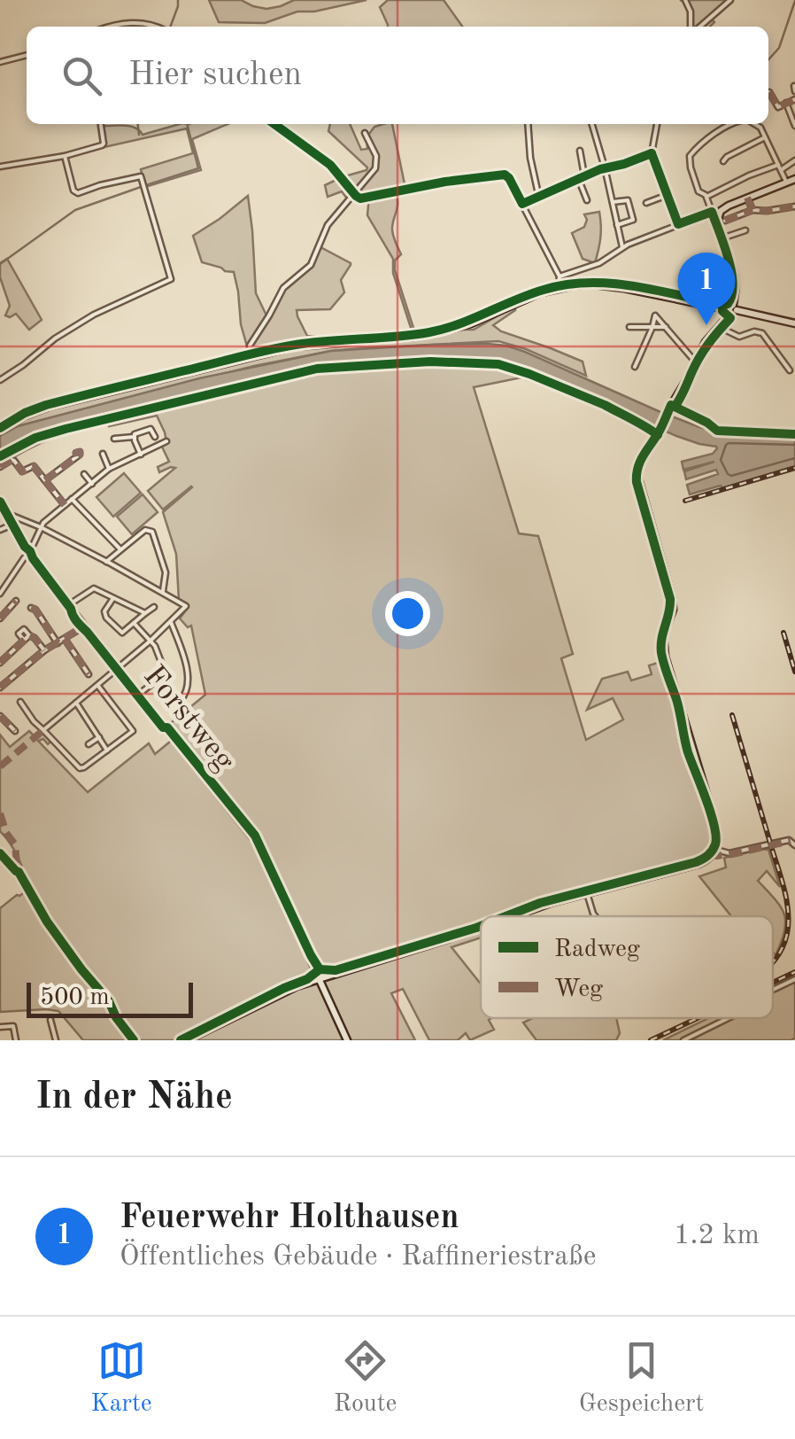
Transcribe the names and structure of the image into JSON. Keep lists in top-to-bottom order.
{
  "streets": {
    "street": ["Forstweg"]
  },
  "legend": ["Radweg", "Weg"],
  "scale_bar": "500 m",
  "page": {
    "search": "Hier suchen",
    "pins": "1",
    "scale": "500 m",
    "heading": "In der Nähe",
    "list": [
      {
        "mark": "1",
        "name": "Feuerwehr Holthausen",
        "note": "Öffentliches Gebäude · Raffineriestraße",
        "value": "1.2 km"
      }
    ],
    "nav": ["Karte", "Route", "Gespeichert"]
  }
}
